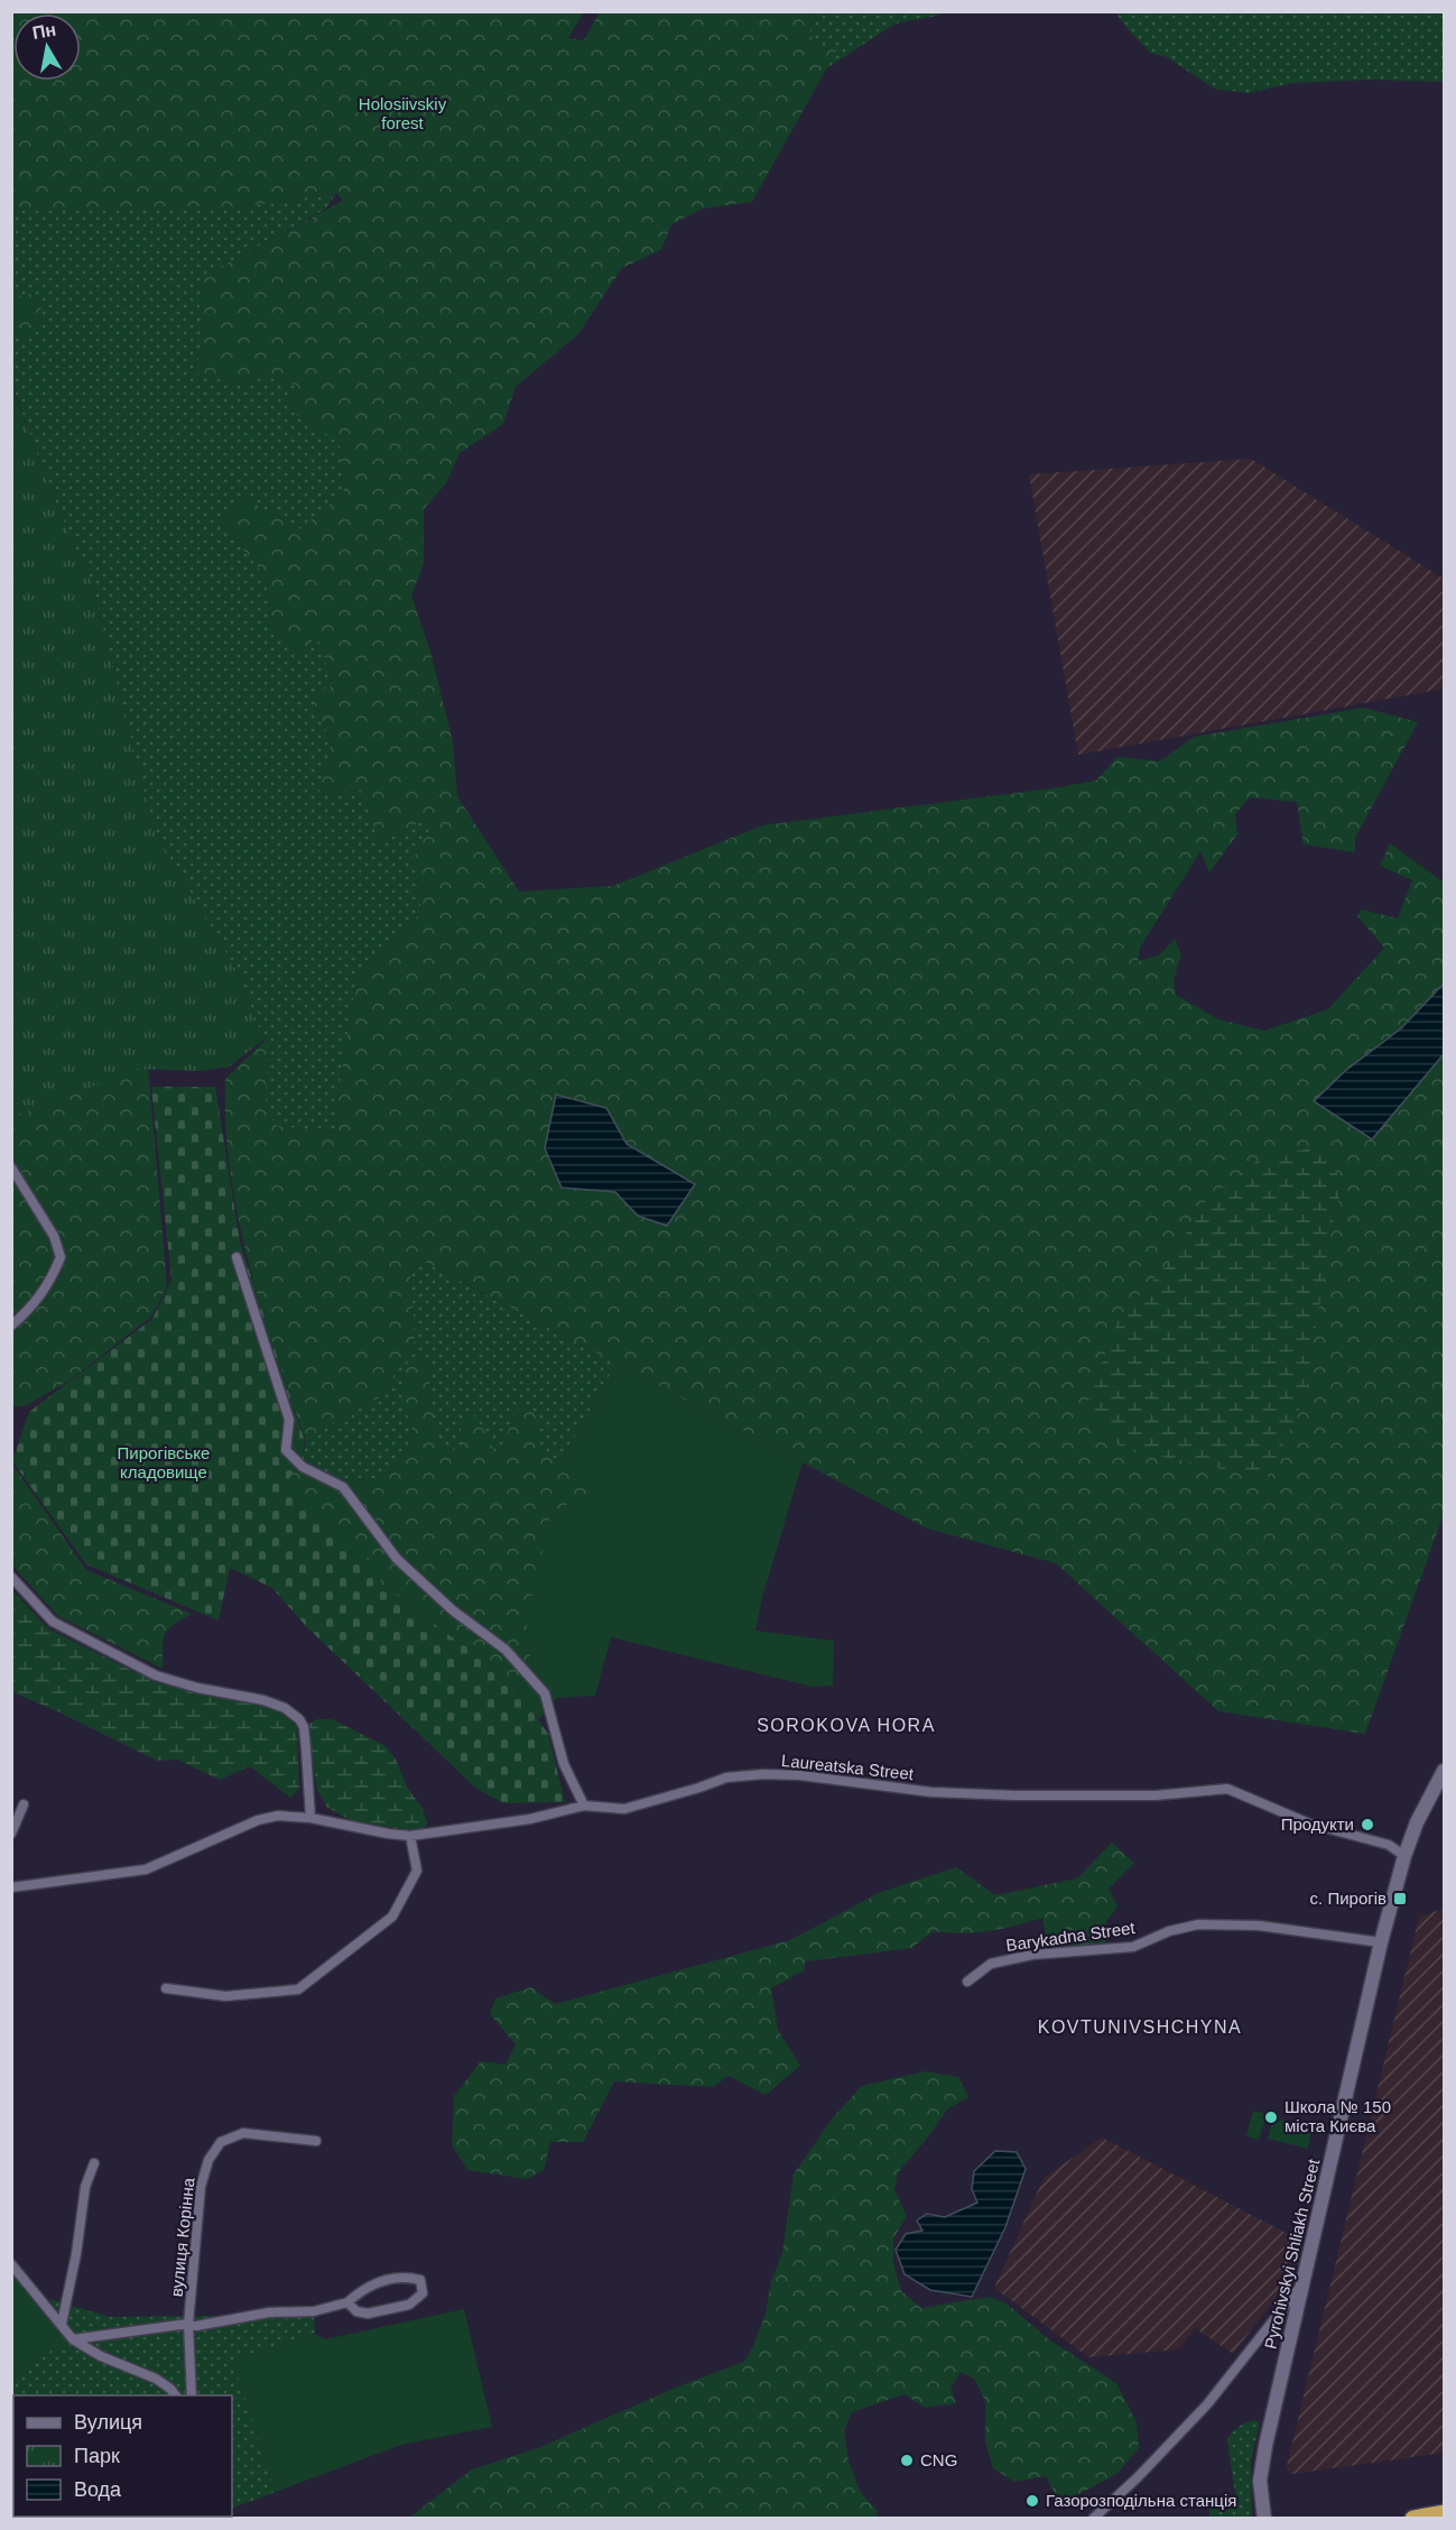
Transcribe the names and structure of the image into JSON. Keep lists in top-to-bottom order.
{
  "streets": {
    "street": [
      "Laureatska Street",
      "Barykadna Street",
      "вулиця Корінна",
      "Pyrohivskyi Shliakh Street"
    ]
  },
  "crossings": [
    ["Laureatska Street", "Pyrohivskyi Shliakh Street"],
    ["Barykadna Street", "Pyrohivskyi Shliakh Street"]
  ],
  "districts": ["SOROKOVA HORA", "KOVTUNIVSHCHYNA"],
  "parks": ["Holosiivskiy forest", "Пирогівське кладовище"],
  "places": {
    "other": [
      "Продукти",
      "Школа № 150 міста Києва",
      "CNG",
      "Газорозподільна станція"
    ],
    "transit": ["с. Пирогів"]
  },
  "legend": ["Вулиця", "Парк", "Вода"],
  "north": "top"
}
